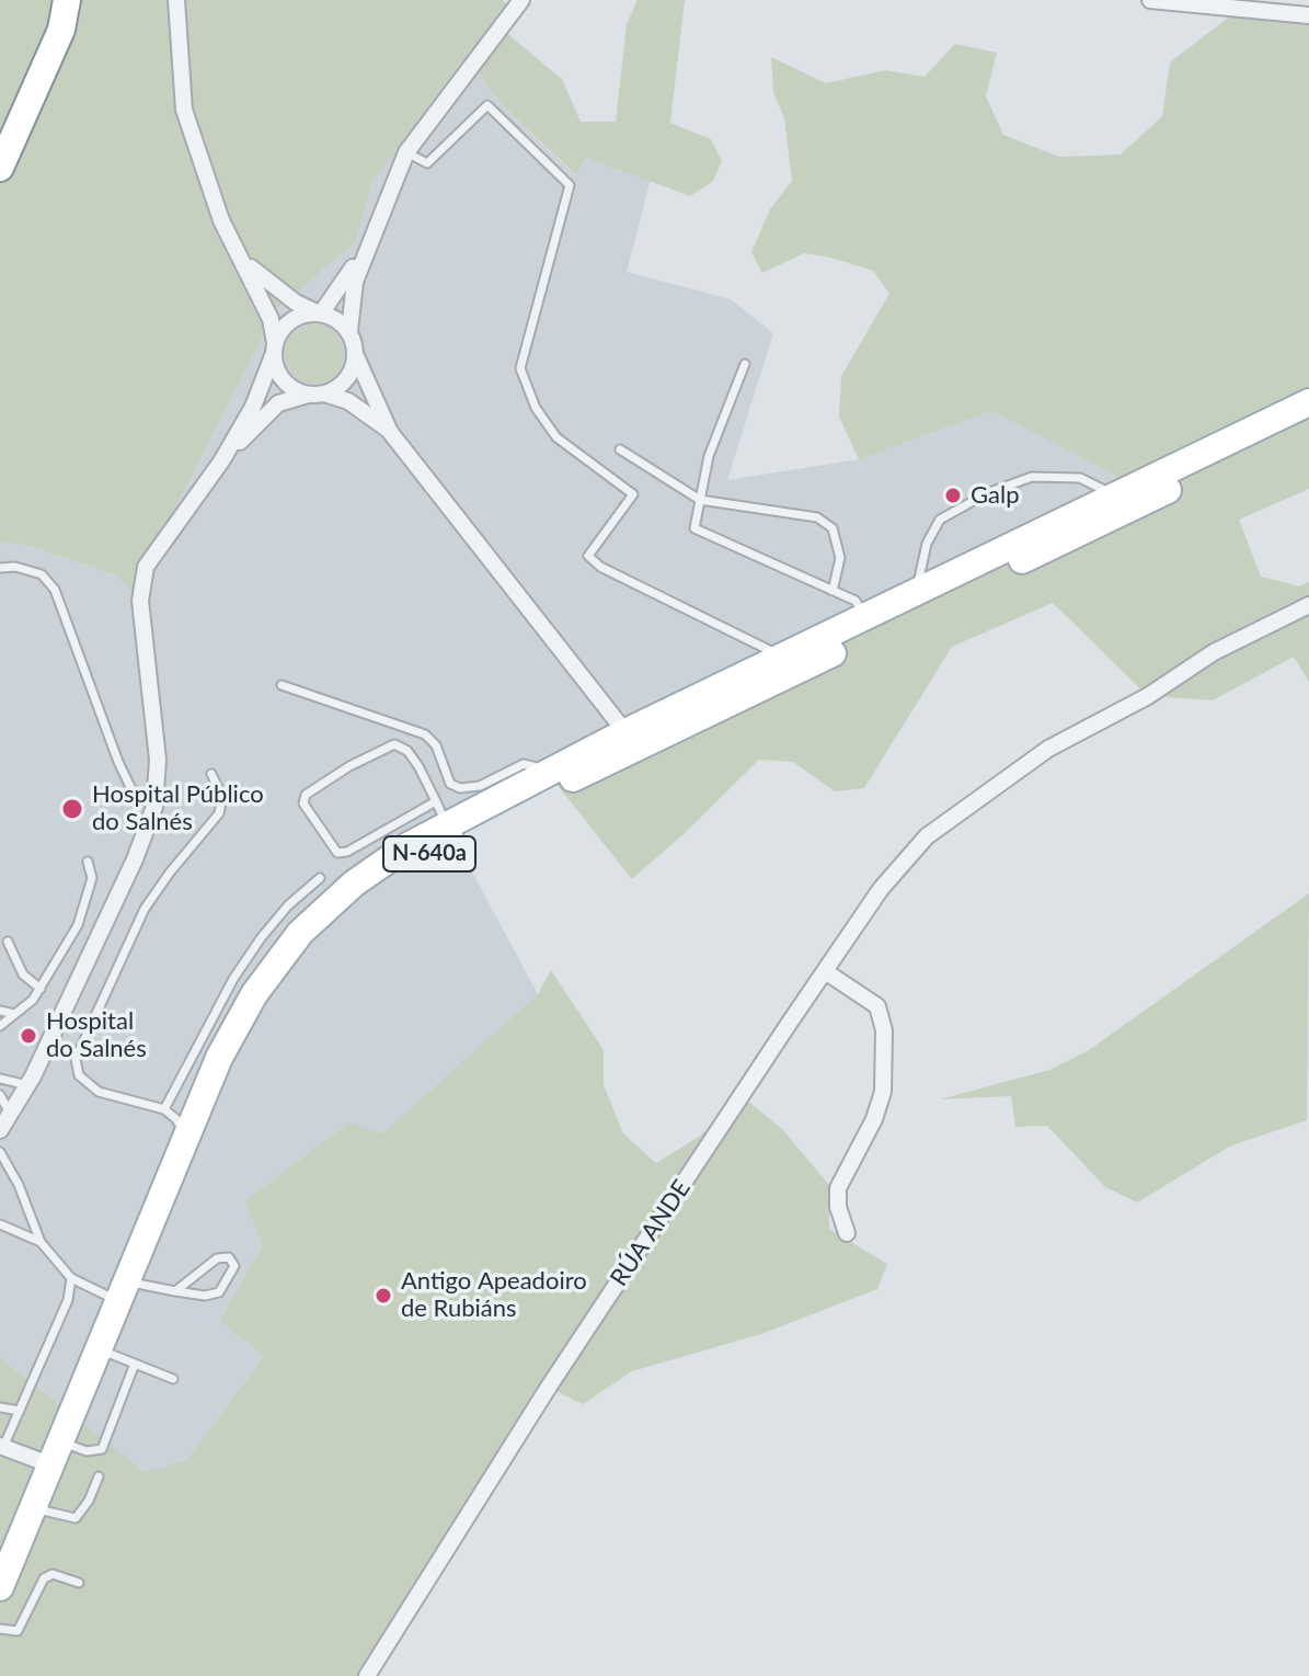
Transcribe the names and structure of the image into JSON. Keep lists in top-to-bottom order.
{
  "streets": {
    "main road": ["N-640a"],
    "street": ["RÚA ANDE"]
  },
  "places": [
    "Galp",
    "Hospital Público do Salnés",
    "Hospital do Salnés",
    "Antigo Apeadoiro de Rubiáns"
  ]
}
